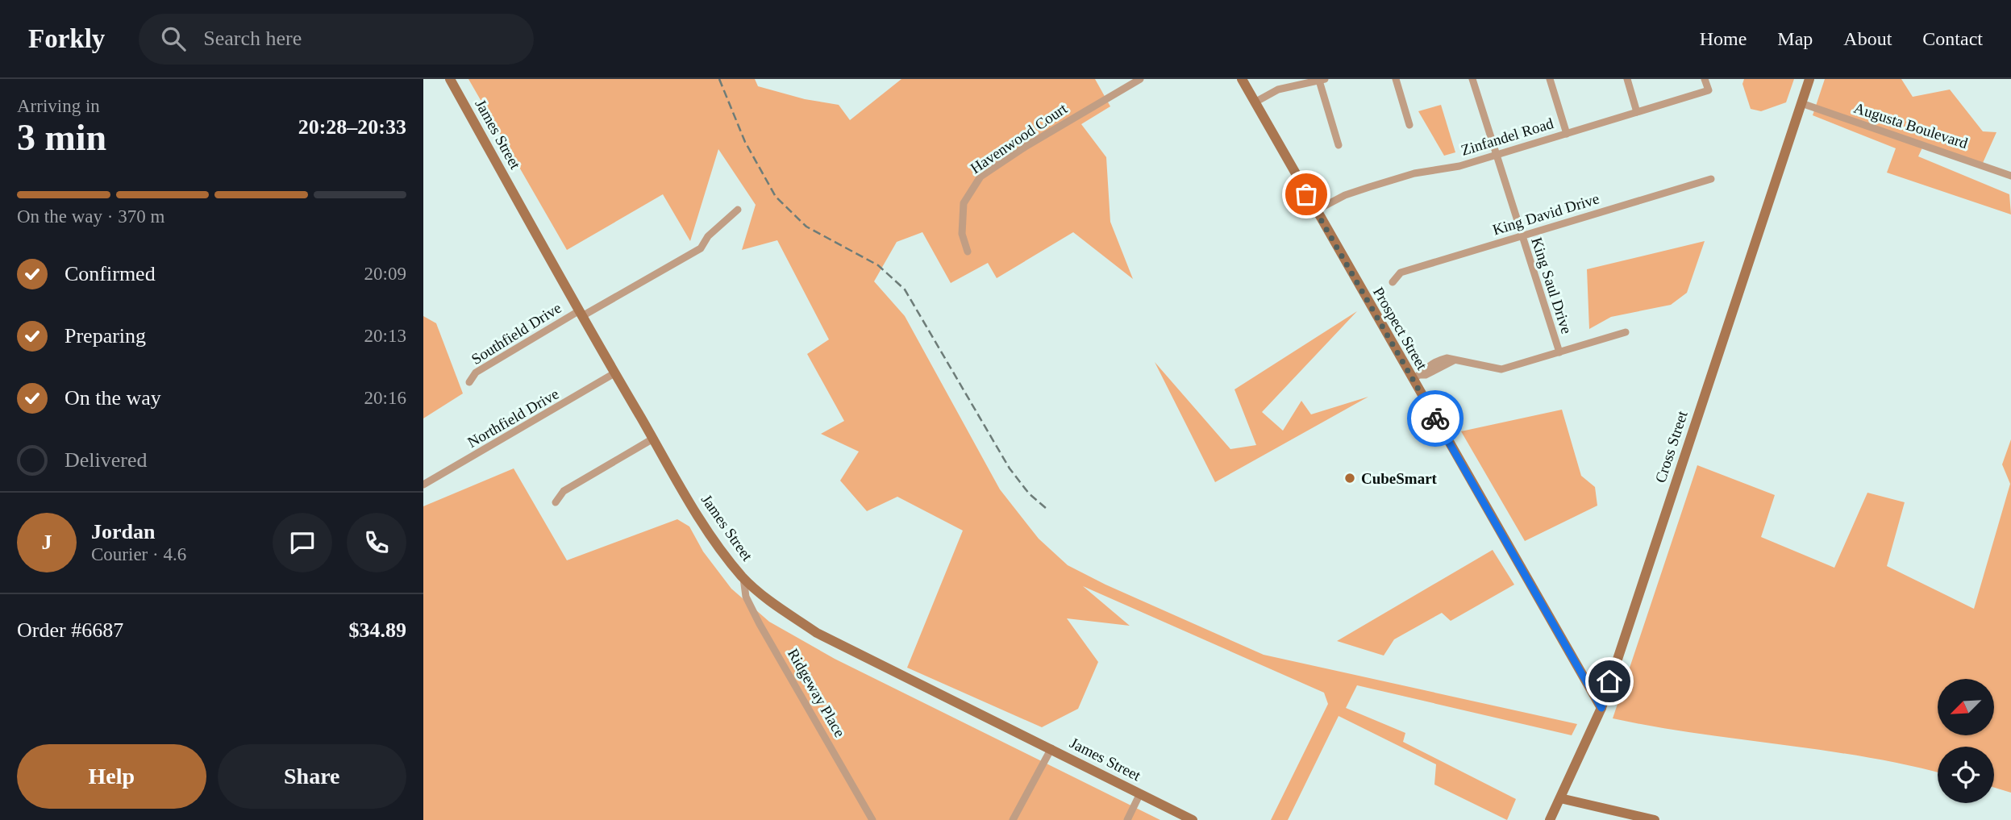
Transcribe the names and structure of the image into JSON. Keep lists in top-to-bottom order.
{
  "streets": {
    "street": [
      "Augusta Boulevard",
      "James Street",
      "Zinfandel Road",
      "Havenwood Court",
      "King David Drive",
      "King Saul Drive",
      "Prospect Street",
      "Southfield Drive",
      "Northfield Drive",
      "Cross Street",
      "Ridgeway Place"
    ]
  },
  "crossings": [
    ["Augusta Boulevard", "Cross Street"],
    ["James Street", "Southfield Drive"],
    ["James Street", "Northfield Drive"],
    ["James Street", "Ridgeway Place"],
    ["Zinfandel Road", "King Saul Drive"],
    ["Zinfandel Road", "Prospect Street"],
    ["King David Drive", "King Saul Drive"],
    ["Prospect Street", "Cross Street"]
  ],
  "places": ["CubeSmart"],
  "north": "bottom left",
  "page": {
    "header": "Forkly",
    "search": "Search here",
    "nav": [
      "Home",
      "Map",
      "About",
      "Contact"
    ],
    "heading": ["3 min", "Arriving in", "20:28–20:33"],
    "panel": [
      "Jordan",
      "Courier · 4.6",
      "Order #6687",
      "$34.89"
    ],
    "bar": "On the way · 370 m",
    "list": [
      ["Confirmed", "20:09"],
      ["Preparing", "20:13"],
      ["On the way", "20:16"],
      "Delivered"
    ],
    "round": "J",
    "buttons": ["Help", "Share"]
  }
}
